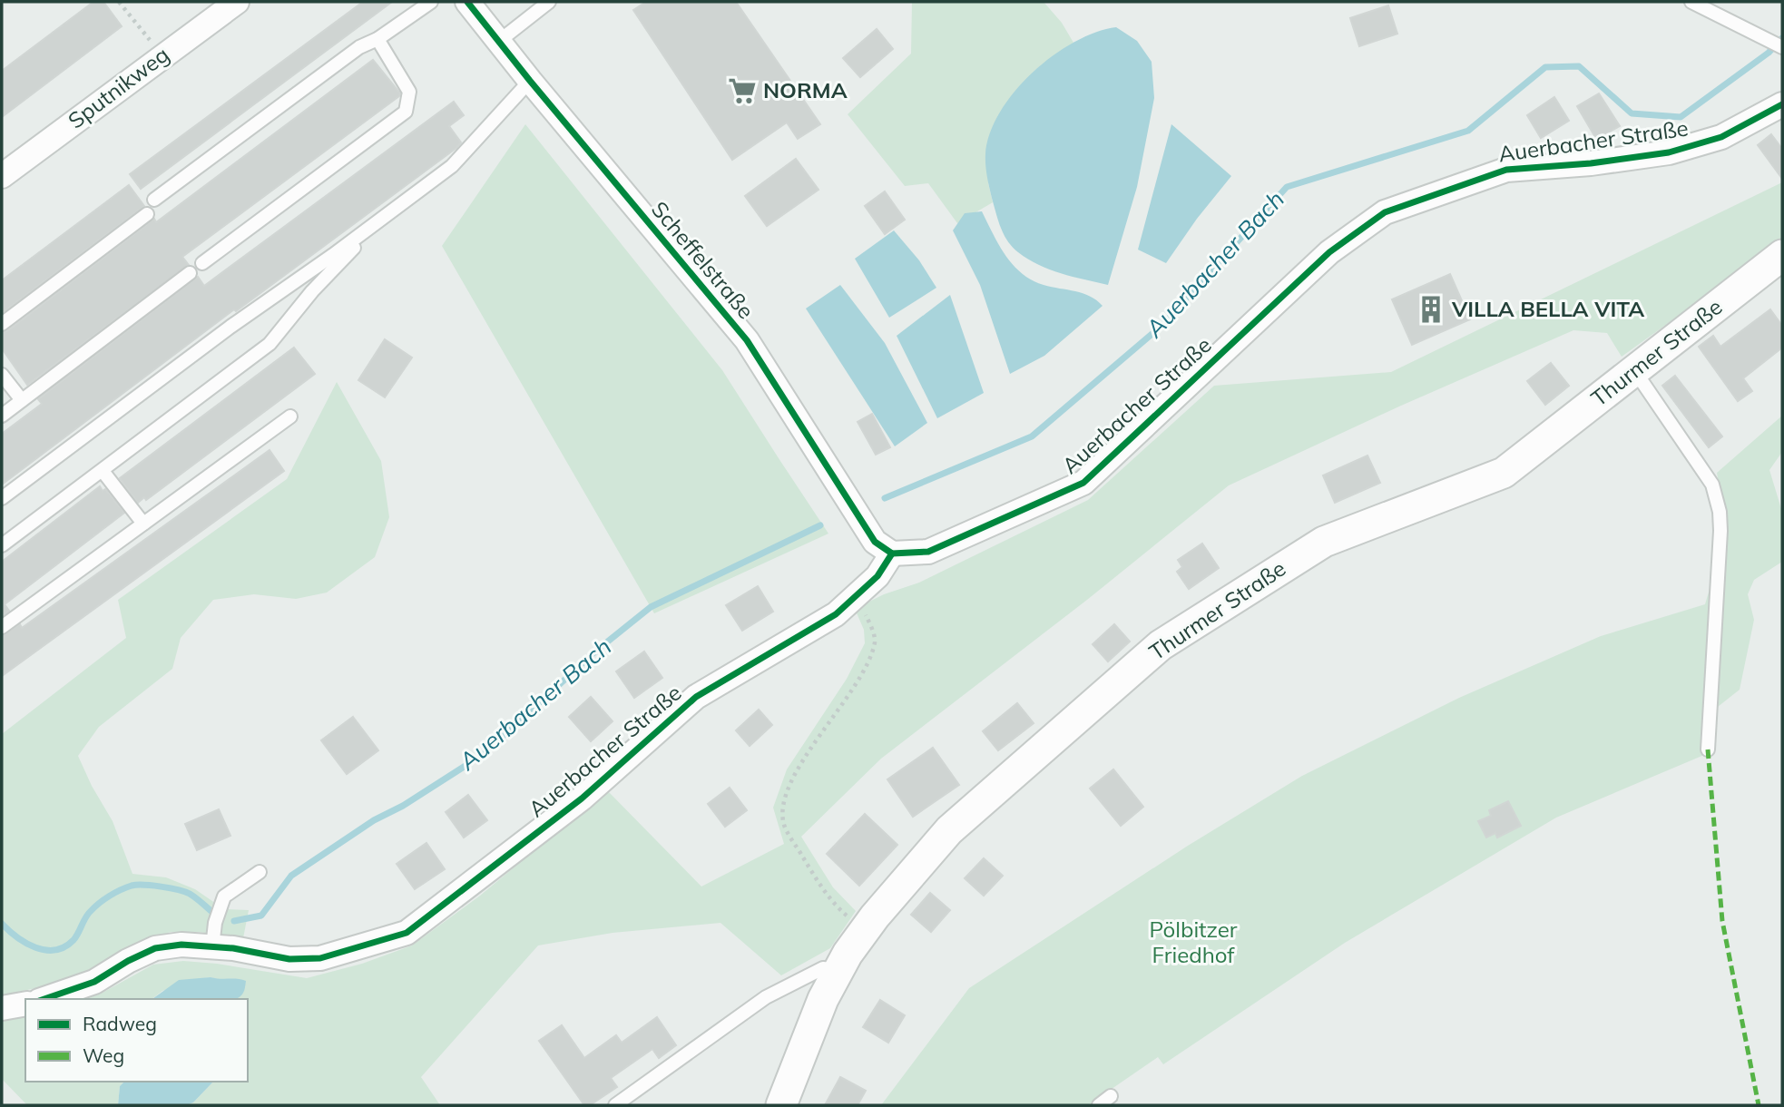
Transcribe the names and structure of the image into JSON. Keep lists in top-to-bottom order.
{
  "streets": {
    "street": [
      "Sputnikweg",
      "Auerbacher Straße",
      "Scheffelstraße",
      "Thurmer Straße"
    ]
  },
  "crossings": [
    ["Auerbacher Straße", "Scheffelstraße"]
  ],
  "water": ["Auerbacher Bach"],
  "parks": ["Pölbitzer Friedhof"],
  "places": {
    "supermarket": ["NORMA"],
    "building": ["VILLA BELLA VITA"]
  },
  "legend": ["Radweg", "Weg"]
}
